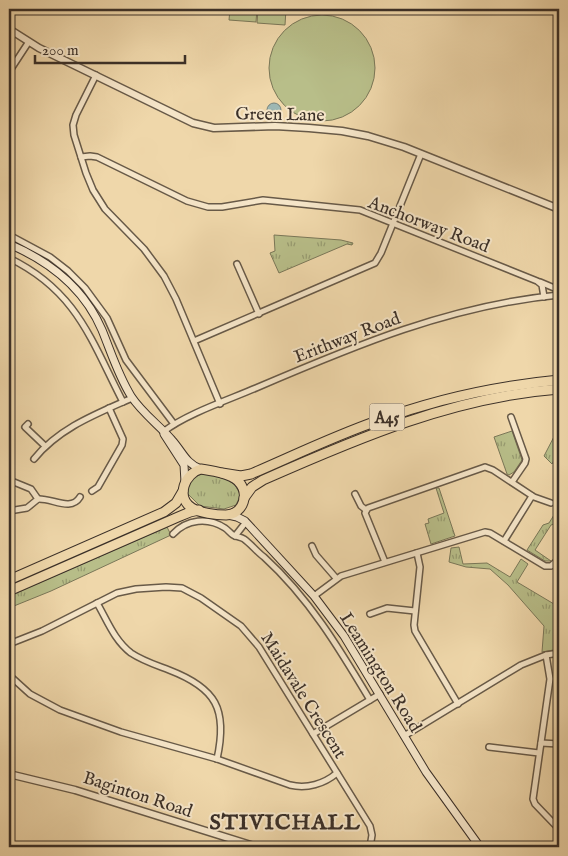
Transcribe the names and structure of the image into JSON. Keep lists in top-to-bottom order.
{
  "streets": {
    "highway": ["A45"],
    "main road": ["Leamington Road"],
    "street": [
      "Green Lane",
      "Anchorway Road",
      "Erithway Road",
      "Maidavale Crescent",
      "Baginton Road"
    ]
  },
  "crossings": [
    ["A45", "Leamington Road"]
  ],
  "districts": ["STIVICHALL"],
  "scale_bar": "200 m"
}
